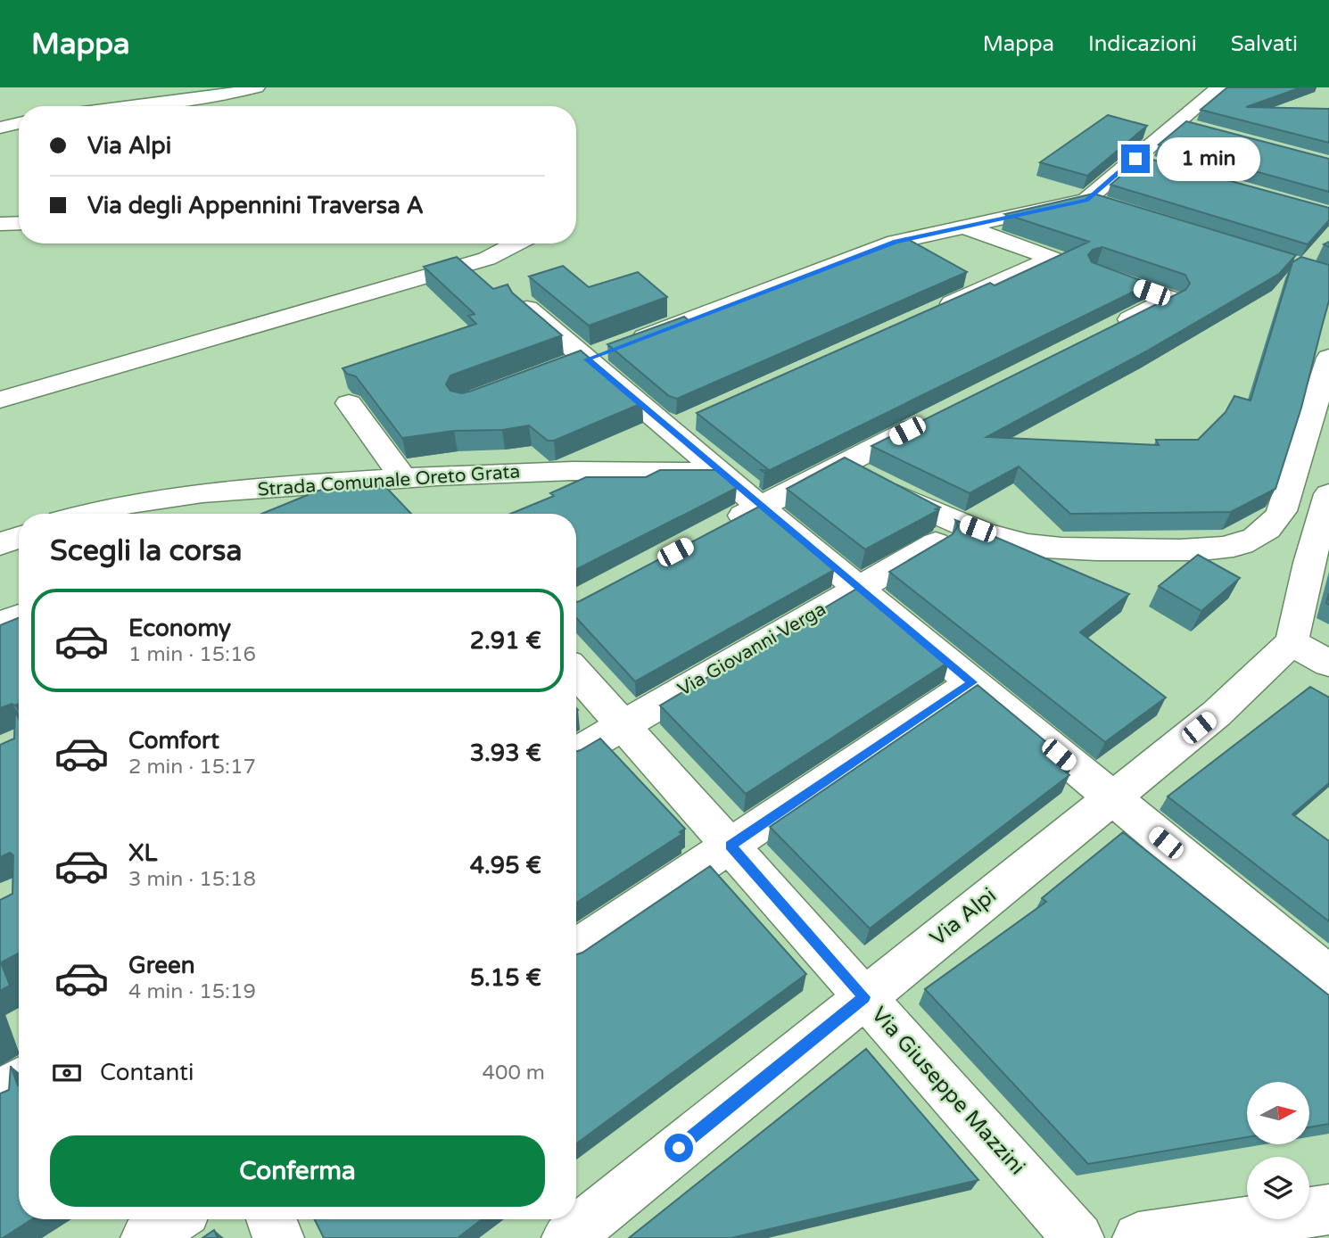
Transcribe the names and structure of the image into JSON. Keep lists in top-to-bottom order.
{
  "streets": {
    "street": [
      "Strada Comunale Oreto Grata",
      "Via Giovanni Verga",
      "Via Alpi",
      "Via Giuseppe Mazzini"
    ]
  },
  "crossings": [
    ["Via Giovanni Verga", "Via Giuseppe Mazzini"],
    ["Via Alpi", "Via Giuseppe Mazzini"]
  ],
  "north": "right",
  "page": {
    "header": "Mappa",
    "nav": ["Mappa", "Indicazioni", "Salvati"],
    "banner": ["Via Alpi", "Via degli Appennini Traversa A"],
    "bubble": "1 min",
    "heading": "Scegli la corsa",
    "list": [
      {
        "name": "Economy",
        "note": "1 min · 15:16",
        "value": "2.91 €"
      },
      {
        "name": "Comfort",
        "note": "2 min · 15:17",
        "value": "3.93 €"
      },
      {
        "name": "XL",
        "note": "3 min · 15:18",
        "value": "4.95 €"
      },
      {
        "name": "Green",
        "note": "4 min · 15:19",
        "value": "5.15 €"
      }
    ],
    "pay": ["Contanti", "400 m"],
    "buttons": "Conferma"
  }
}
